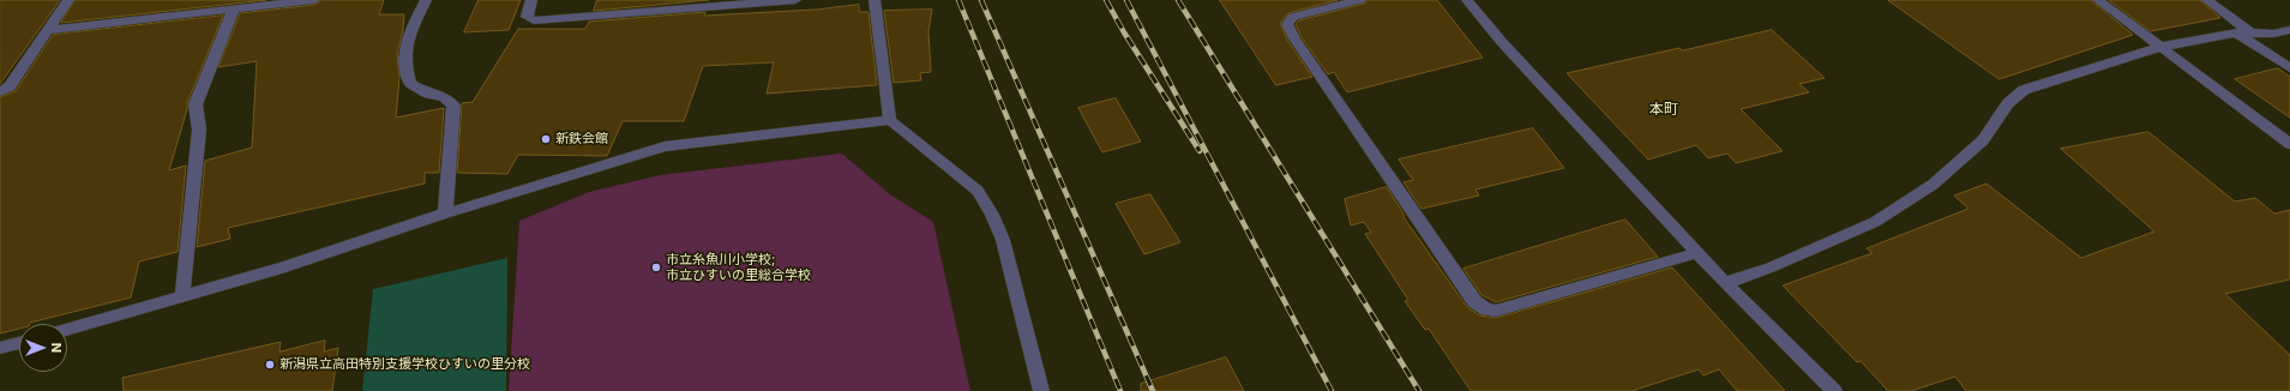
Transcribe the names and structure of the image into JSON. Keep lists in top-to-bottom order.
{
  "districts": ["本町"],
  "places": ["新鉄会館", "市立糸魚川小学校; 市立ひすいの里総合学校", "新潟県立高田特別支援学校ひすいの里分校"],
  "north": "right"
}
